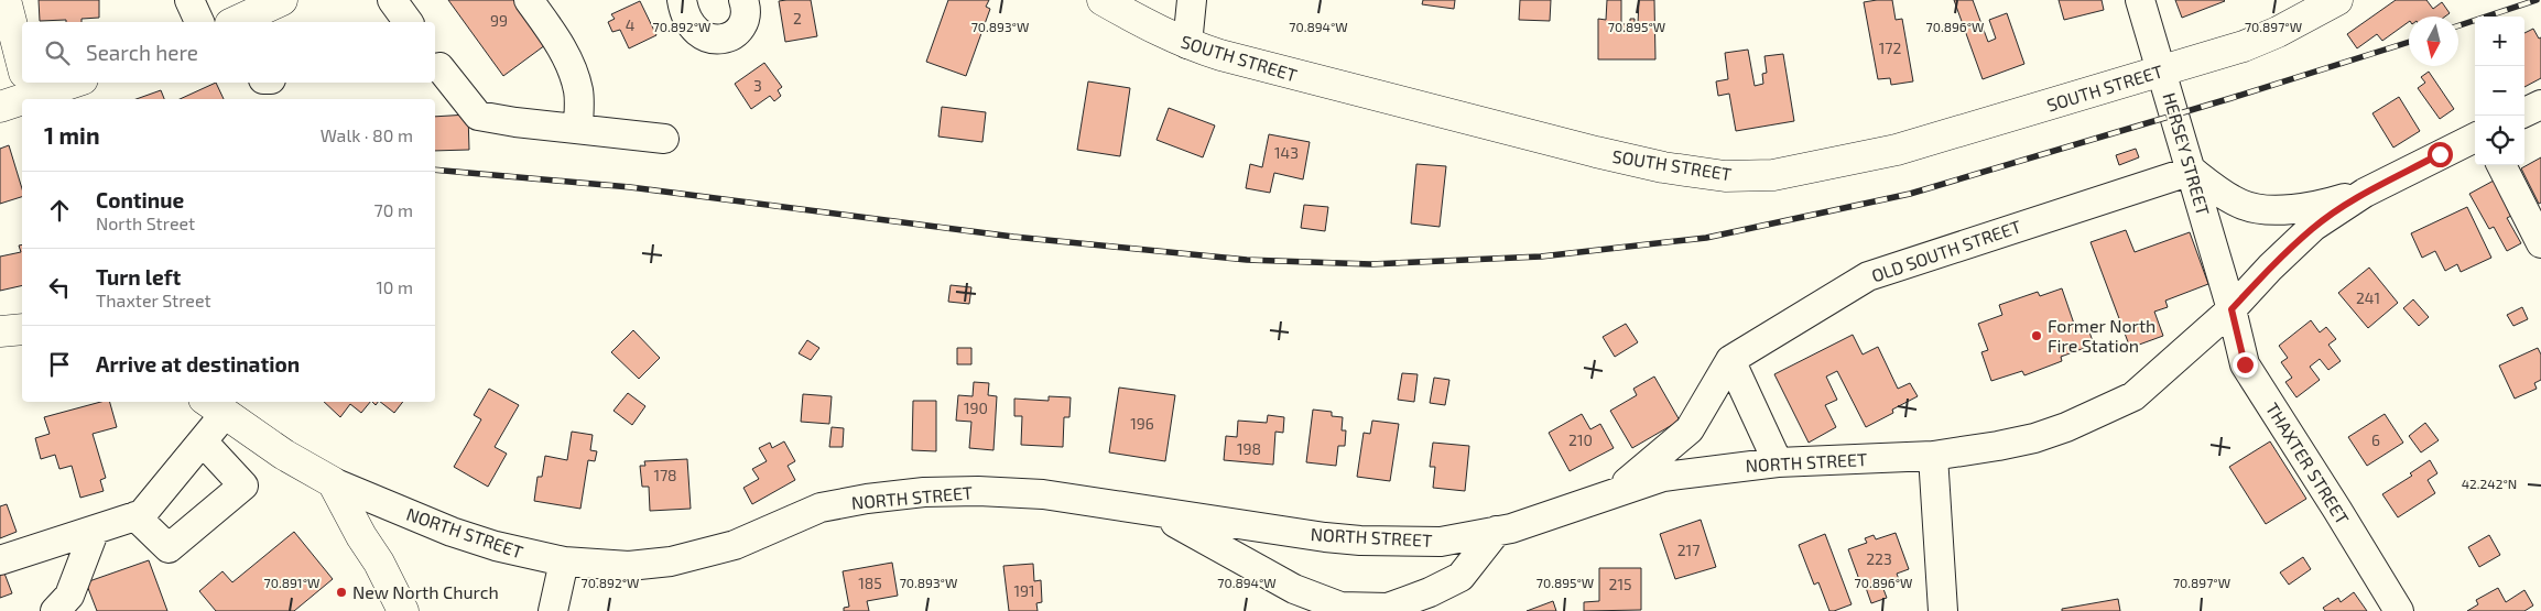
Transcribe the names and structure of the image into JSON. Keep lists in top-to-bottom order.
{
  "streets": {
    "main road": ["SOUTH STREET", "NORTH STREET"],
    "street": ["HERSEY STREET", "OLD SOUTH STREET", "THAXTER STREET"]
  },
  "crossings": [
    ["SOUTH STREET", "HERSEY STREET"],
    ["HERSEY STREET", "OLD SOUTH STREET"],
    ["HERSEY STREET", "NORTH STREET"],
    ["HERSEY STREET", "THAXTER STREET"],
    ["OLD SOUTH STREET", "NORTH STREET"],
    ["NORTH STREET", "THAXTER STREET"]
  ],
  "places": ["Former North Fire Station", "New North Church"],
  "house_numbers": [
    "2",
    "99",
    "4",
    "172",
    "3",
    "143",
    "241",
    "190",
    "196",
    "210",
    "6",
    "198",
    "178",
    "217",
    "223",
    "185",
    "215",
    "191"
  ],
  "north": "bottom",
  "page": {
    "map_buttons": ["+", "−"],
    "search": "Search here",
    "heading": ["1 min", "Walk · 80 m"],
    "list": [
      ["Continue", "North Street", "70 m"],
      ["Turn left", "Thaxter Street", "10 m"],
      "Arrive at destination"
    ]
  },
  "coordinates": [
    "70.892°W",
    "70.893°W",
    "70.894°W",
    "70.895°W",
    "70.896°W",
    "70.897°W",
    "42.242°N",
    "70.891°W"
  ]
}
